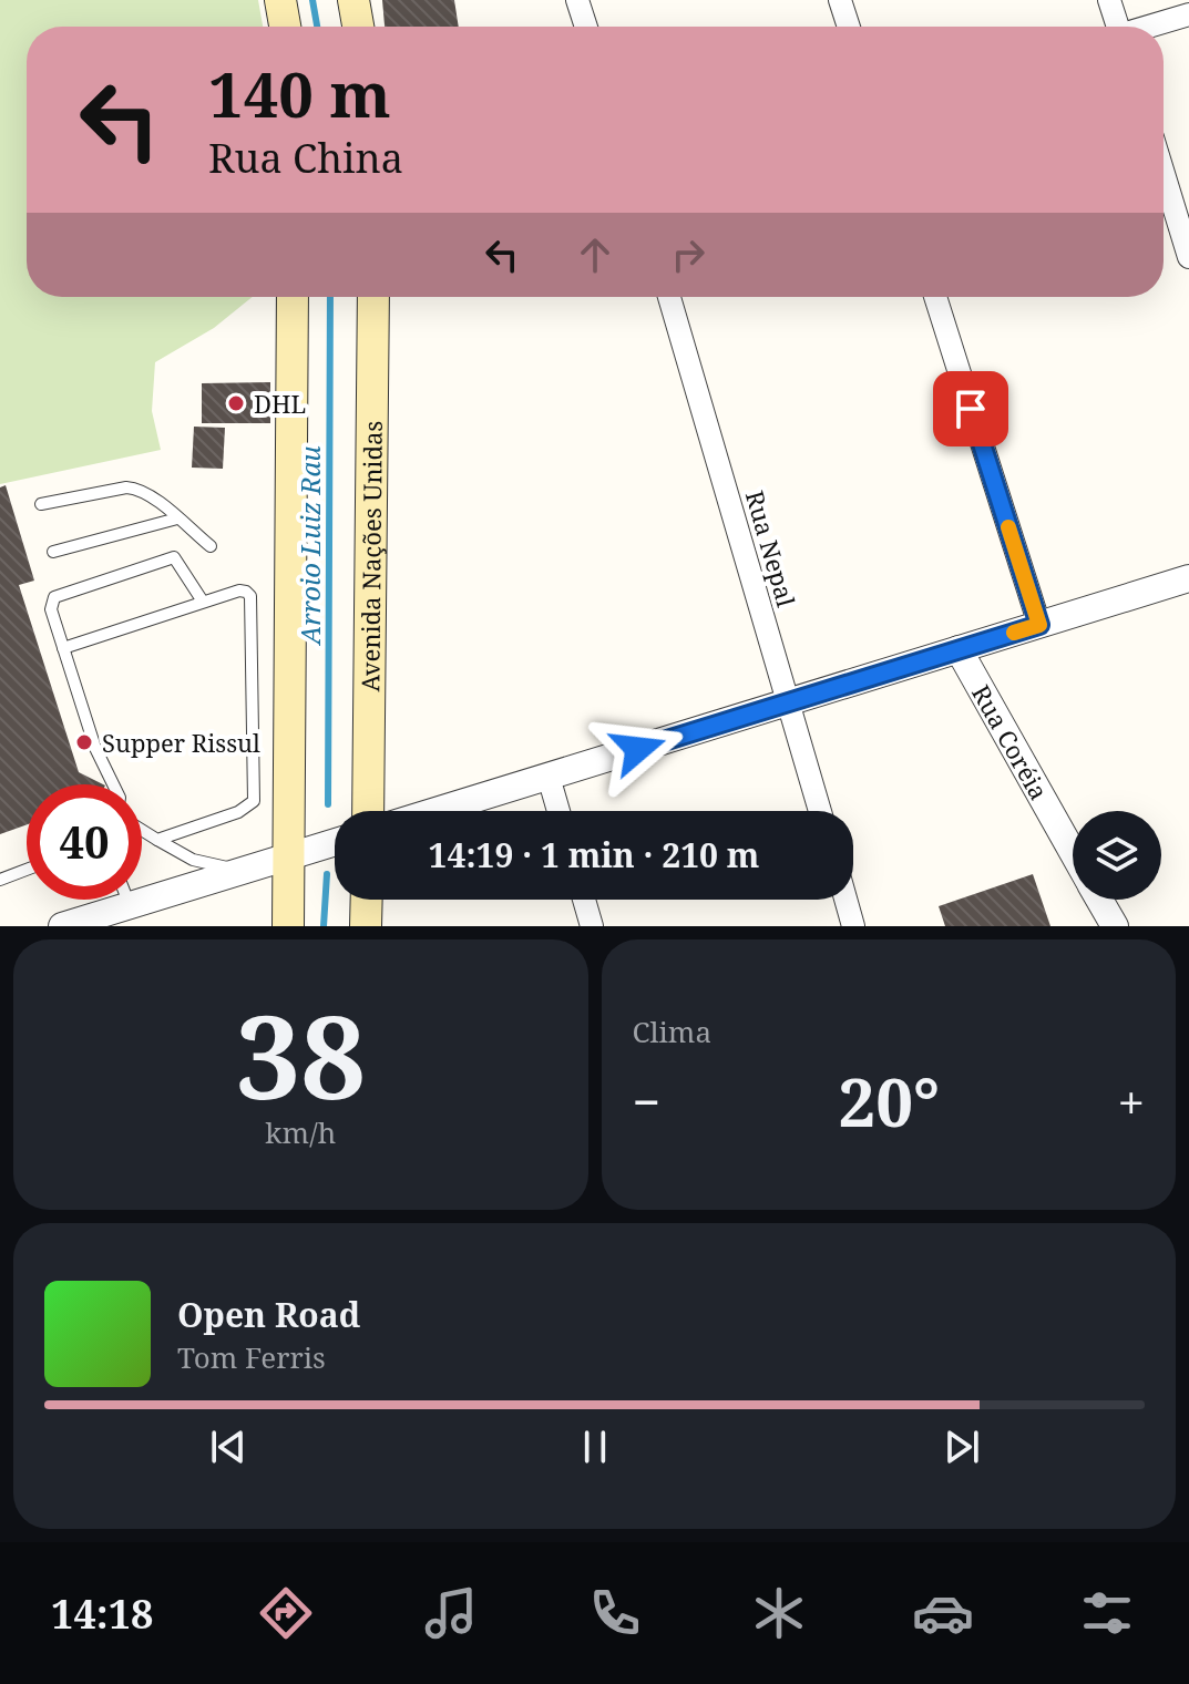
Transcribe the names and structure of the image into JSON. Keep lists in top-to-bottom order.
{
  "streets": {
    "main road": ["Avenida Nações Unidas"],
    "street": ["Rua Nepal", "Rua Coréia"]
  },
  "water": ["Arroio Luiz Rau"],
  "places": ["DHL", "Supper Rissul"],
  "page": {
    "turn": ["140 m", "Rua China"],
    "limit": "40",
    "trip": "14:19 · 1 min · 210 m",
    "tile": [
      ["38", "km/h"],
      "Clima"
    ],
    "heat": ["−", "20°", "+"],
    "song": ["Open Road", "Tom Ferris"],
    "tabs": "14:18"
  }
}
